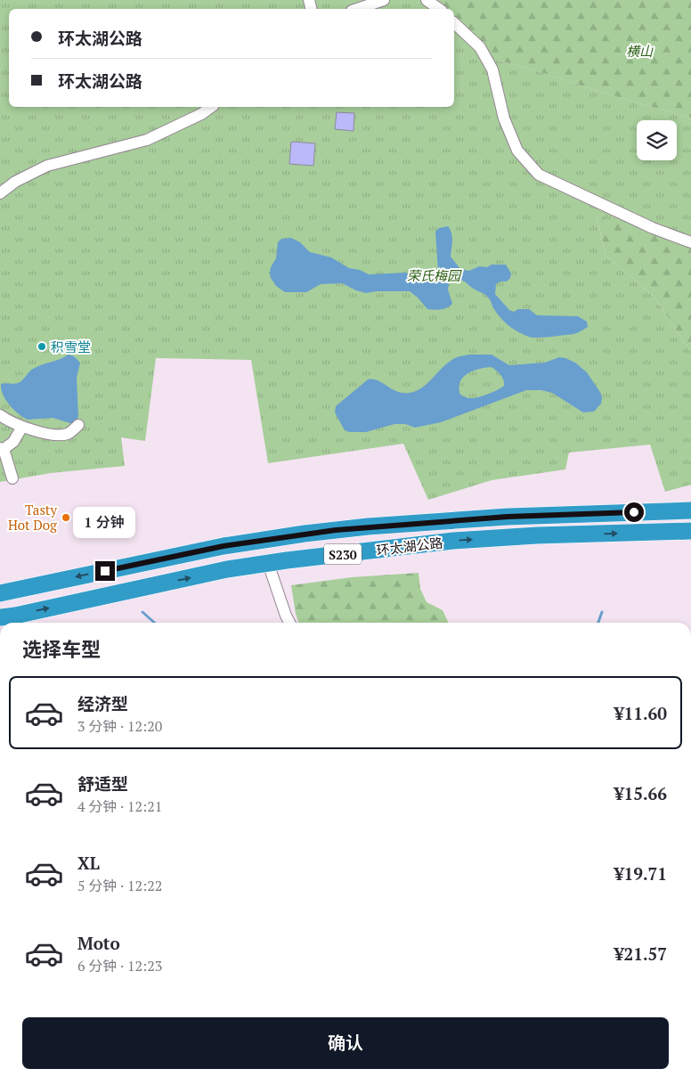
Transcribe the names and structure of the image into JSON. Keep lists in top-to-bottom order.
{
  "streets": {
    "highway": ["环太湖公路", "S230"]
  },
  "parks": ["横山", "荣氏梅园"],
  "places": ["积雪堂", "Tasty Hot Dog"],
  "page": {
    "banner": ["环太湖公路", "环太湖公路"],
    "bubble": "1 分钟",
    "heading": "选择车型",
    "list": [
      {
        "name": "经济型",
        "note": "3 分钟 · 12:20",
        "value": "¥11.60"
      },
      {
        "name": "舒适型",
        "note": "4 分钟 · 12:21",
        "value": "¥15.66"
      },
      {
        "name": "XL",
        "note": "5 分钟 · 12:22",
        "value": "¥19.71"
      },
      {
        "name": "Moto",
        "note": "6 分钟 · 12:23",
        "value": "¥21.57"
      }
    ],
    "buttons": "确认"
  }
}
